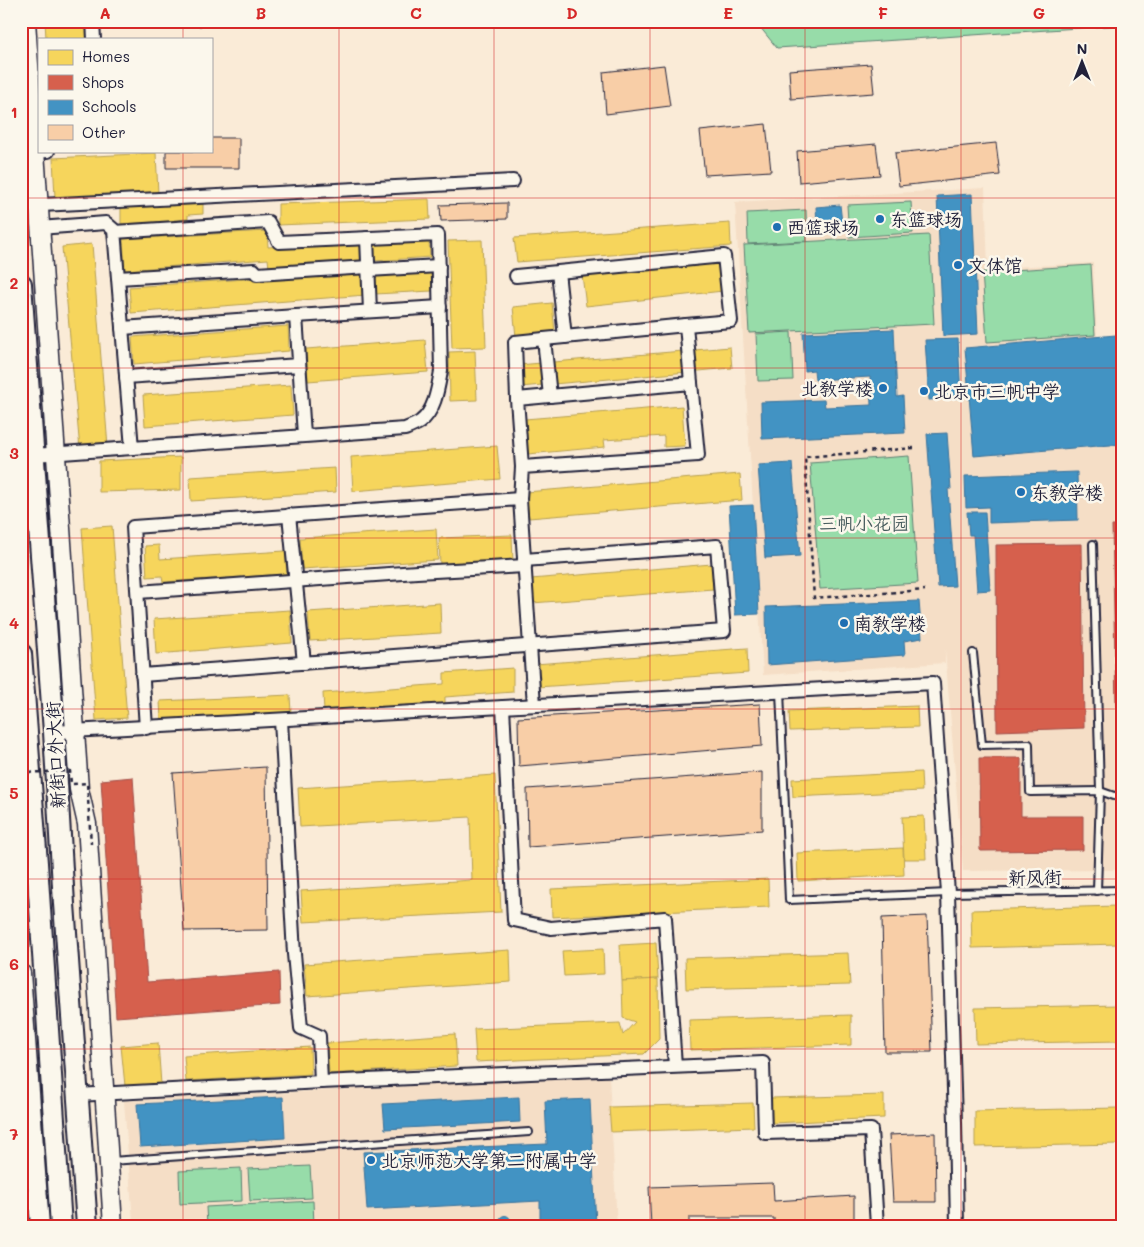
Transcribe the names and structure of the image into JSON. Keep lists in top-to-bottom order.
{
  "streets": {
    "main road": ["新街口外大街"],
    "lane": ["新风街"]
  },
  "parks": ["三帆小花园"],
  "places": [
    "东篮球场",
    "西篮球场",
    "文体馆",
    "北教学楼",
    "北京市三帆中学",
    "东教学楼",
    "南教学楼",
    "北京师范大学第二附属中学"
  ],
  "legend": [
    "Homes",
    "Shops",
    "Schools",
    "Other"
  ],
  "north": "top",
  "grid": {
    "columns": [
      "A",
      "B",
      "C",
      "D",
      "E",
      "F",
      "G"
    ],
    "rows": [
      "1",
      "2",
      "3",
      "4",
      "5",
      "6",
      "7"
    ]
  }
}
